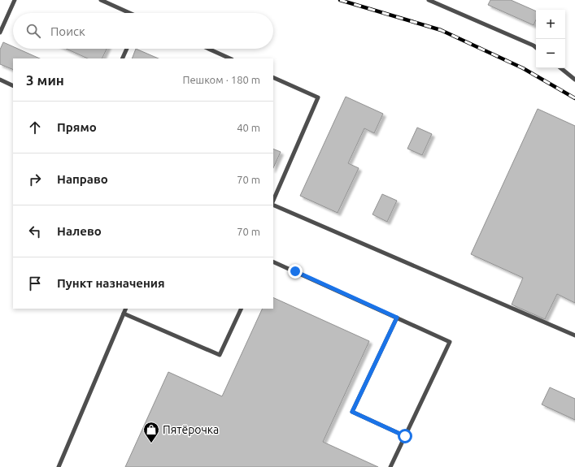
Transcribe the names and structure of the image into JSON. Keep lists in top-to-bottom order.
{
  "places": {
    "shop": ["Пятёрочка"]
  },
  "page": {
    "map_buttons": ["+", "−"],
    "search": "Поиск",
    "heading": ["3 мин", "Пешком · 180 m"],
    "list": [
      ["Прямо", "40 m"],
      ["Направо", "70 m"],
      ["Налево", "70 m"],
      "Пункт назначения"
    ]
  }
}
